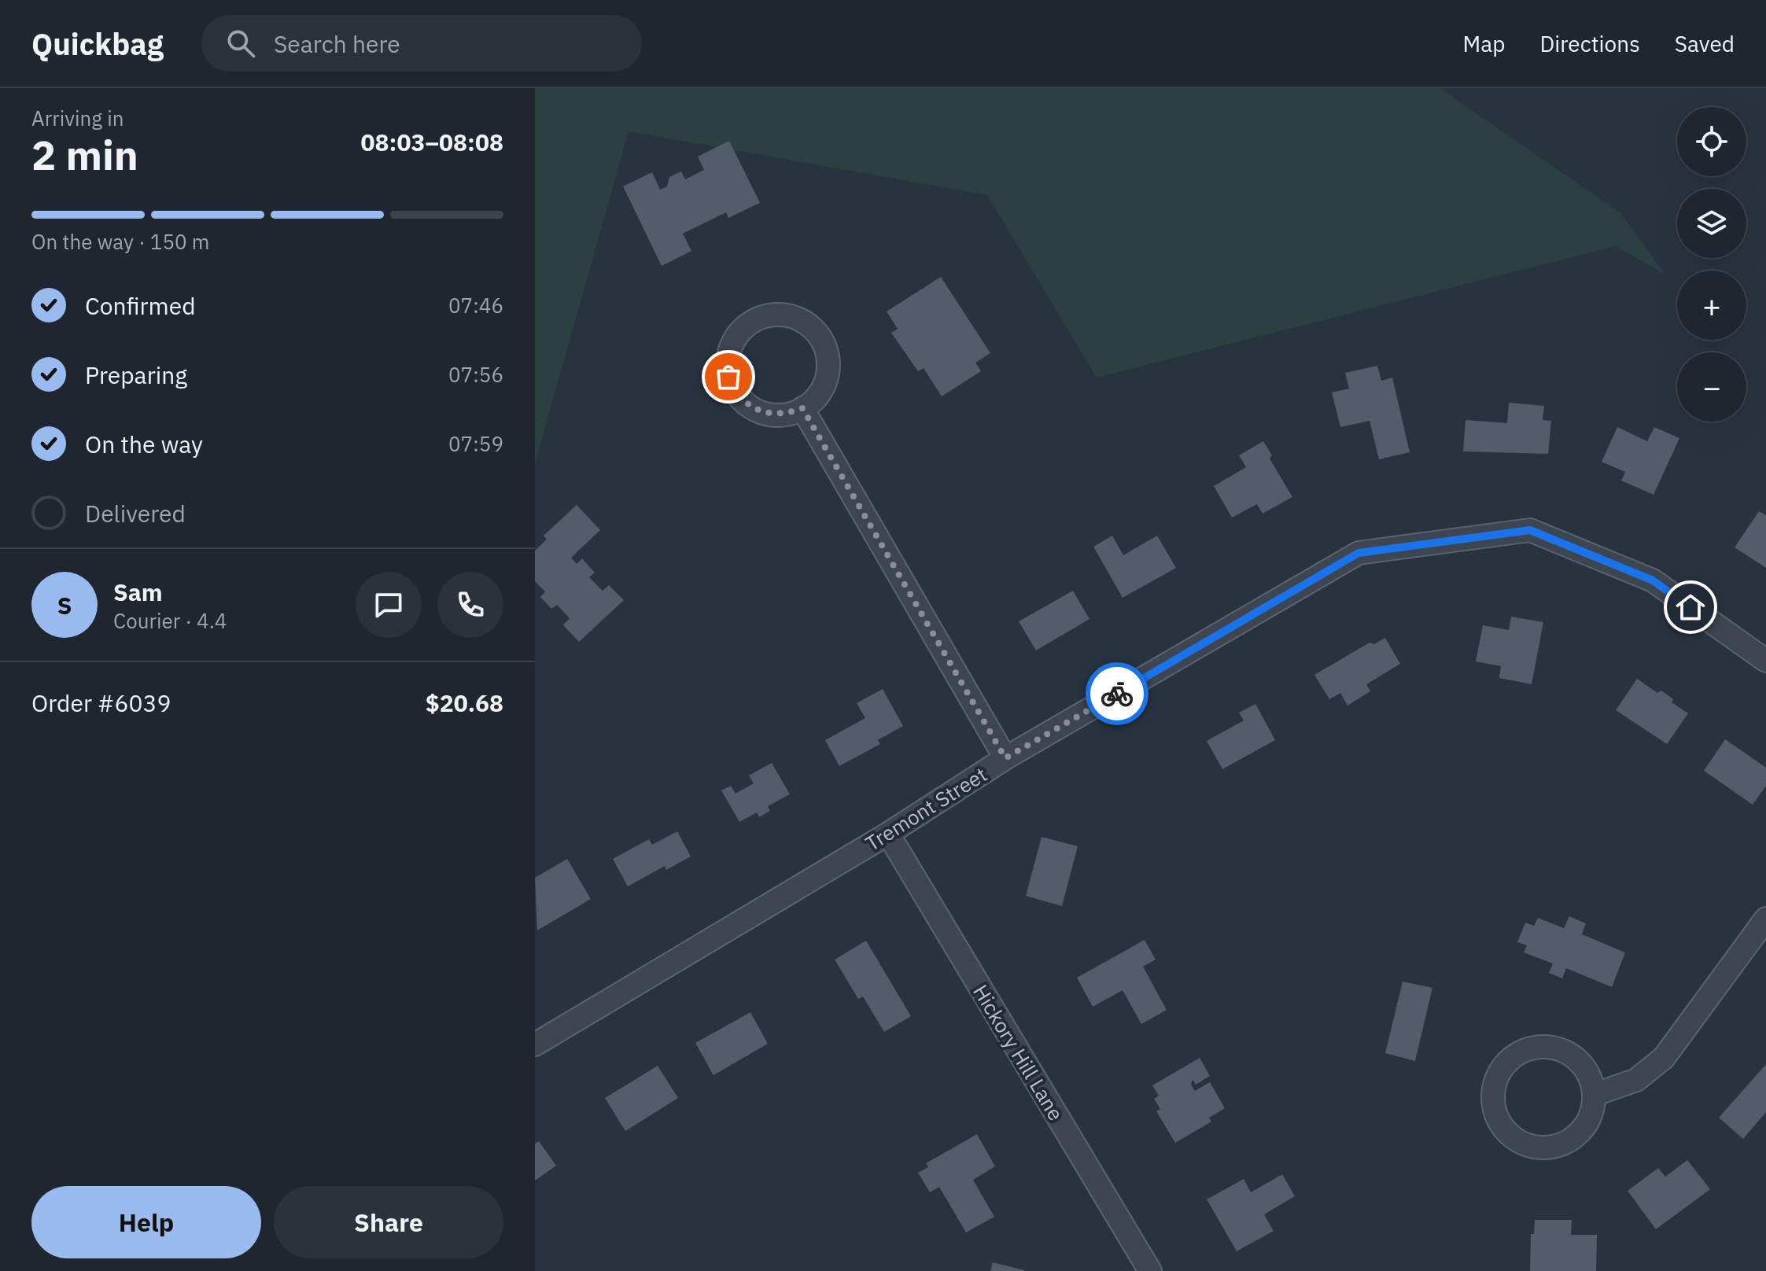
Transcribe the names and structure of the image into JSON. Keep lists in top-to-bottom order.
{
  "streets": {
    "street": ["Tremont Street", "Hickory Hill Lane"]
  },
  "crossings": [
    ["Tremont Street", "Hickory Hill Lane"]
  ],
  "page": {
    "header": "Quickbag",
    "search": "Search here",
    "nav": ["Map", "Directions", "Saved"],
    "heading": ["2 min", "Arriving in", "08:03–08:08"],
    "panel": [
      "Sam",
      "Courier · 4.4",
      "Order #6039",
      "$20.68"
    ],
    "map_buttons": ["+", "−"],
    "bar": "On the way · 150 m",
    "list": [
      ["Confirmed", "07:46"],
      ["Preparing", "07:56"],
      ["On the way", "07:59"],
      "Delivered"
    ],
    "round": "S",
    "buttons": ["Help", "Share"]
  }
}
